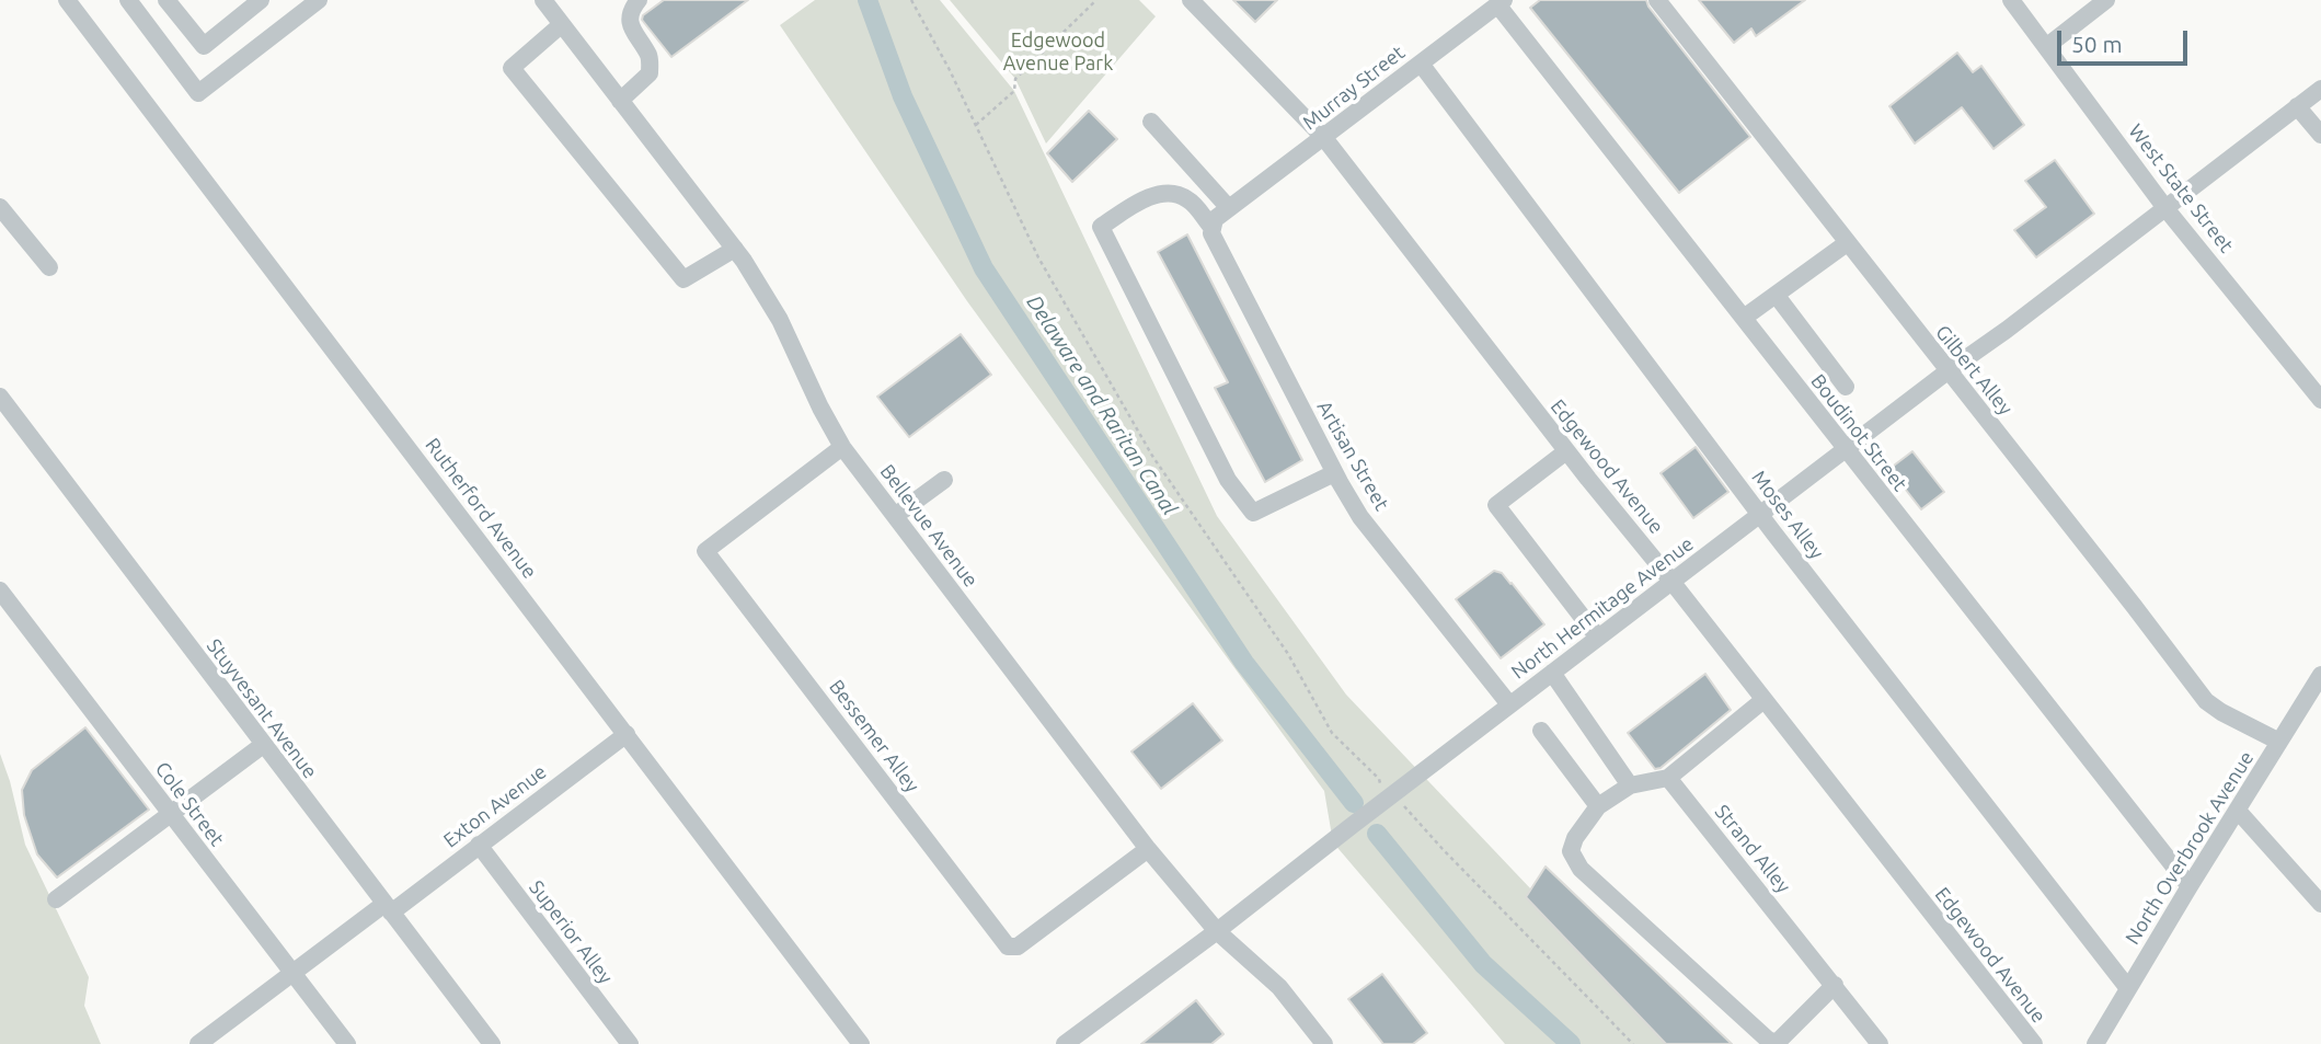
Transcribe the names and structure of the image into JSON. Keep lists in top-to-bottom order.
{
  "streets": {
    "street": [
      "Murray Street",
      "West State Street",
      "Gilbert Alley",
      "Boudinot Street",
      "Artisan Street",
      "Edgewood Avenue",
      "Rutherford Avenue",
      "Moses Alley",
      "Bellevue Avenue",
      "North Hermitage Avenue",
      "Stuyvesant Avenue",
      "Bessemer Alley",
      "Cole Street",
      "Exton Avenue",
      "North Overbrook Avenue",
      "Strand Alley",
      "Superior Alley"
    ]
  },
  "crossings": [
    ["Murray Street", "Boudinot Street"],
    ["Murray Street", "Edgewood Avenue"],
    ["Murray Street", "Moses Alley"],
    ["West State Street", "North Hermitage Avenue"],
    ["Gilbert Alley", "North Hermitage Avenue"],
    ["Gilbert Alley", "North Overbrook Avenue"],
    ["Boudinot Street", "North Hermitage Avenue"],
    ["Boudinot Street", "North Overbrook Avenue"],
    ["Artisan Street", "North Hermitage Avenue"],
    ["Edgewood Avenue", "North Hermitage Avenue"],
    ["Rutherford Avenue", "Exton Avenue"],
    ["Moses Alley", "North Hermitage Avenue"],
    ["Moses Alley", "North Overbrook Avenue"],
    ["Bellevue Avenue", "North Hermitage Avenue"],
    ["Bellevue Avenue", "Bessemer Alley"],
    ["Stuyvesant Avenue", "Exton Avenue"],
    ["Cole Street", "Exton Avenue"],
    ["Exton Avenue", "Superior Alley"]
  ],
  "water": ["Delaware and Raritan Canal"],
  "parks": ["Edgewood Avenue Park"],
  "scale_bar": "50 m"
}
